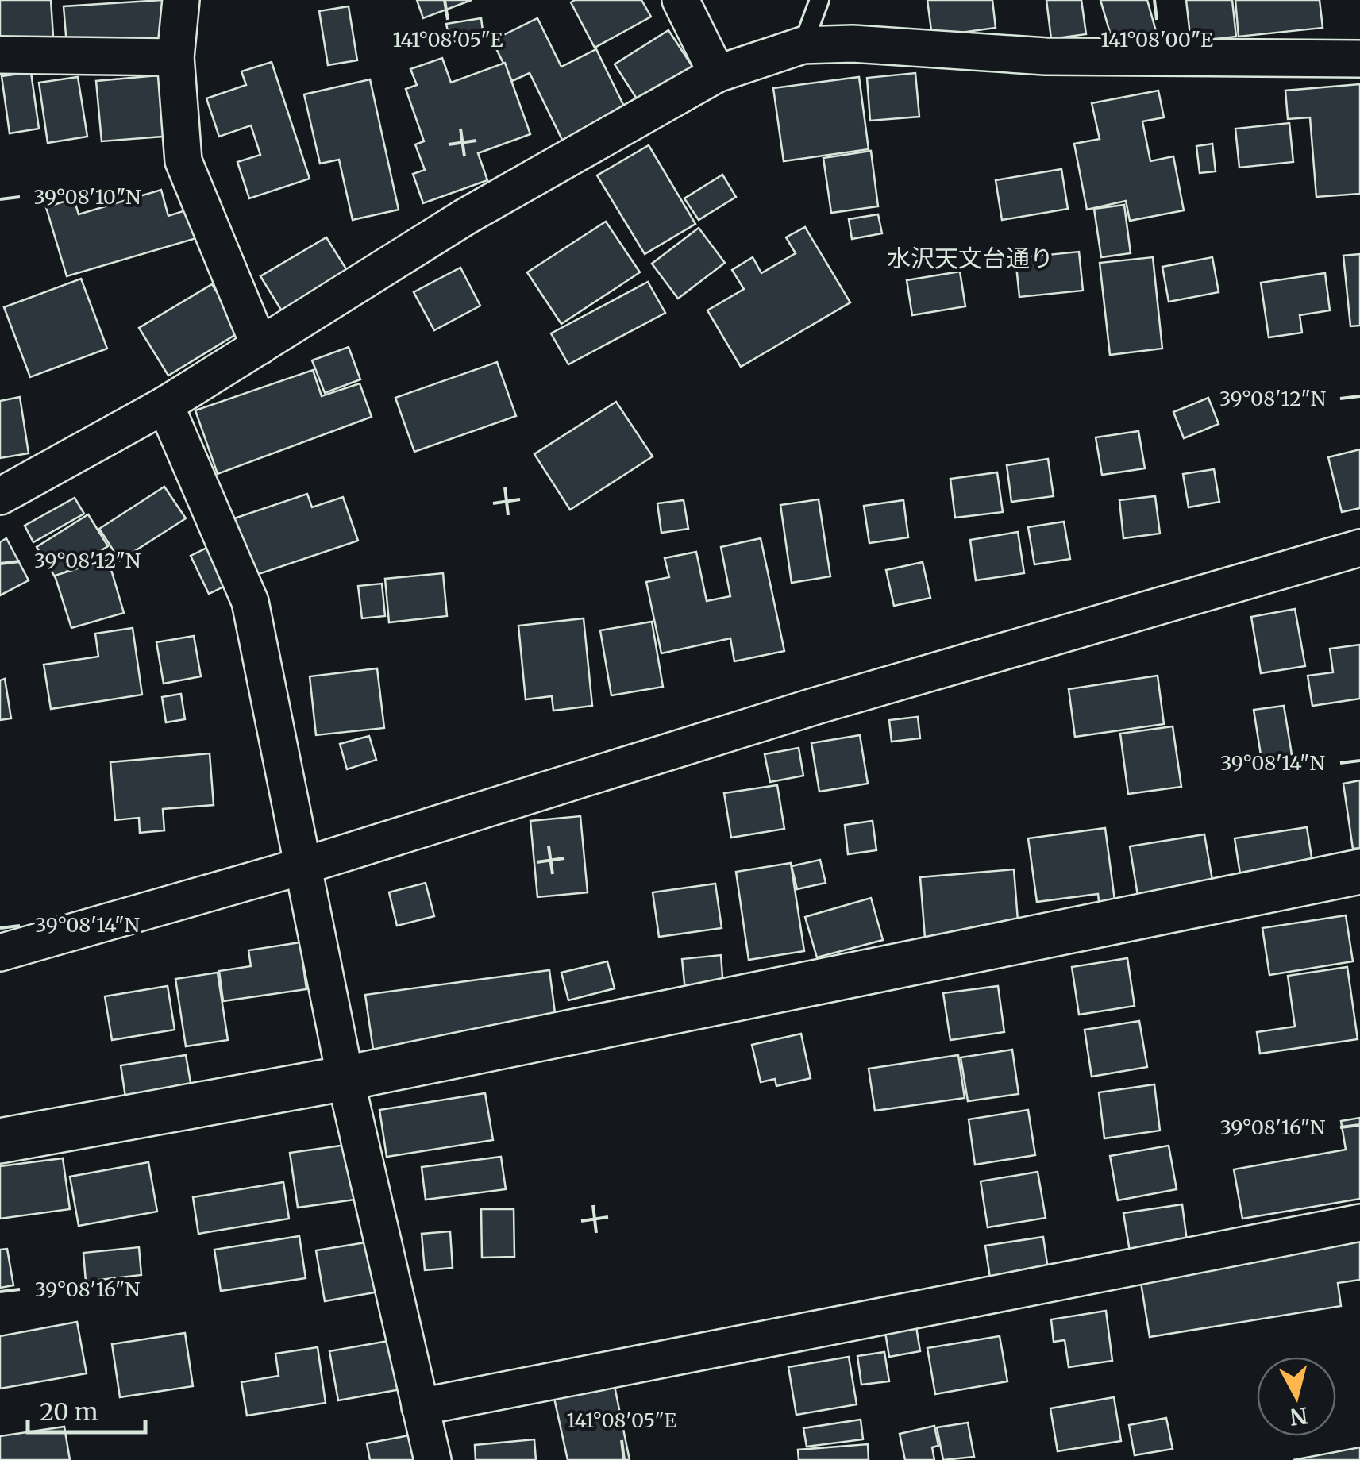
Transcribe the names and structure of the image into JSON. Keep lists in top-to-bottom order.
{
  "districts": ["水沢天文台通り"],
  "scale_bar": "20 m",
  "north": "bottom",
  "coordinates": [
    "141°08'05\"E",
    "141°08'00\"E",
    "39°08'10\"N",
    "39°08'12\"N",
    "39°08'14\"N",
    "39°08'16\"N"
  ]
}
